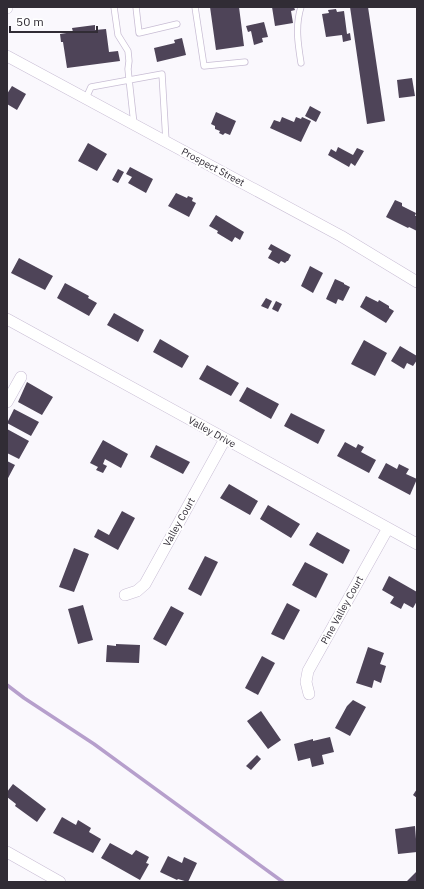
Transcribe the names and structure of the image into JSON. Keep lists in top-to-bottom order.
{
  "streets": {
    "street": [
      "Prospect Street",
      "Valley Drive",
      "Valley Court",
      "Pine Valley Court"
    ]
  },
  "crossings": [
    ["Valley Drive", "Valley Court"],
    ["Valley Drive", "Pine Valley Court"]
  ],
  "scale_bar": "50 m"
}
